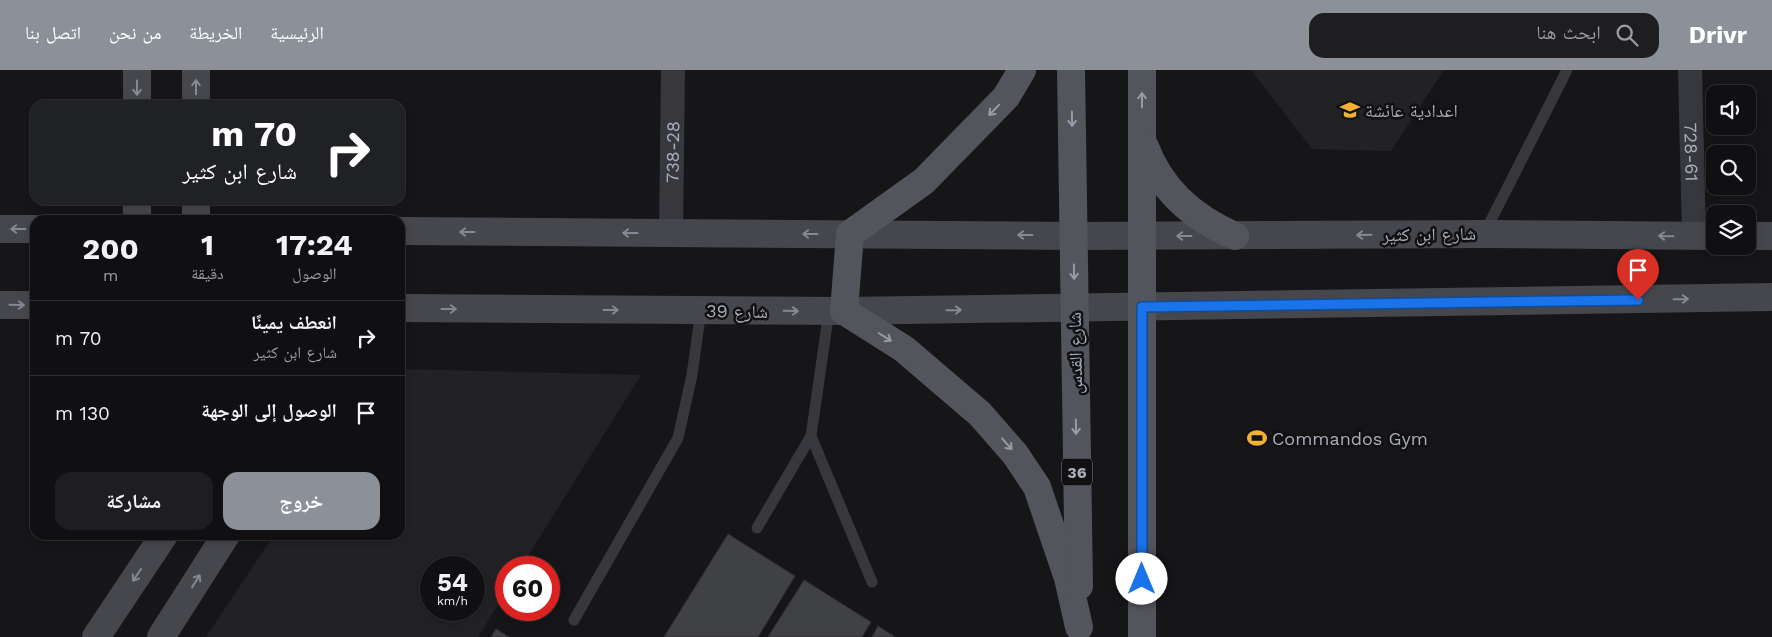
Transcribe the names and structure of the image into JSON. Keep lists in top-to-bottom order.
{
  "streets": {
    "main road": ["شارع القدس", "36"],
    "street": [
      "738-28",
      "728-61",
      "شارع ابن كثير",
      "شارع 39"
    ]
  },
  "crossings": [
    ["728-61", "شارع ابن كثير"],
    ["شارع ابن كثير", "شارع القدس"],
    ["شارع 39", "شارع القدس"]
  ],
  "places": {
    "school or university": ["اعدادية عائشة"],
    "sports": ["Commandos Gym"]
  },
  "page": {
    "header": "Drivr",
    "search": "ابحث هنا",
    "nav": [
      "الرئيسية",
      "الخريطة",
      "من نحن",
      "اتصل بنا"
    ],
    "turn": ["70 m", "شارع ابن كثير"],
    "eta": [
      "17:24",
      "الوصول",
      "1",
      "دقيقة",
      "200",
      "m"
    ],
    "list": [
      {
        "name": "انعطف يمينًا",
        "note": "شارع ابن كثير",
        "value": "70 m"
      },
      {
        "name": "الوصول إلى الوجهة",
        "value": "130 m"
      }
    ],
    "buttons": ["خروج", "مشاركة"],
    "speed": "54 km/h",
    "limit": "60"
  }
}
